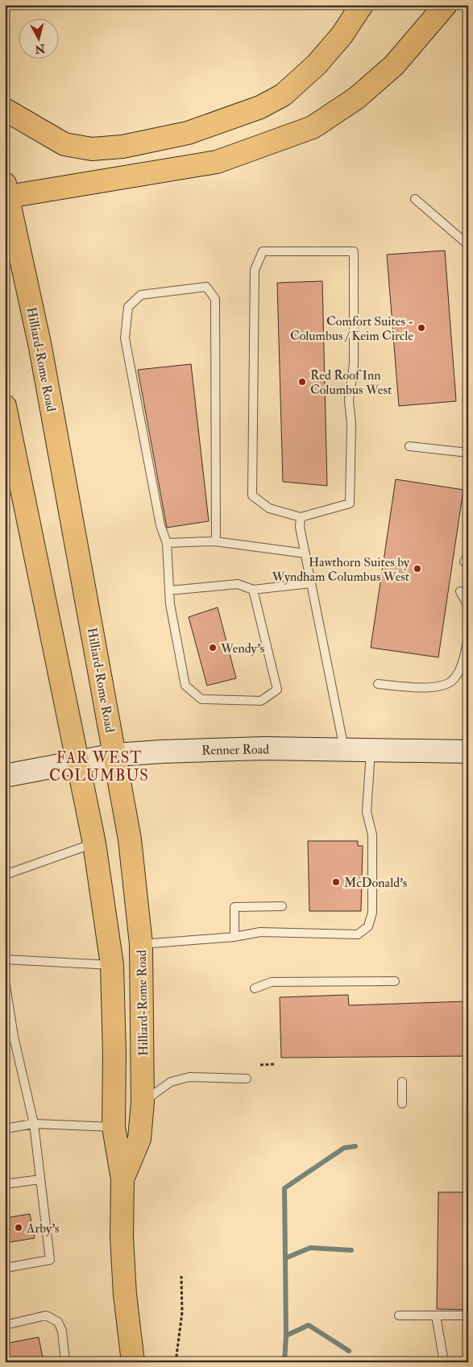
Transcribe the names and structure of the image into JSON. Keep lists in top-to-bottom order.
{
  "streets": {
    "main road": ["Hilliard-Rome Road", "Renner Road"]
  },
  "crossings": [
    ["Hilliard-Rome Road", "Renner Road"]
  ],
  "districts": ["FAR WEST COLUMBUS"],
  "places": [
    "Comfort Suites - Columbus / Keim Circle",
    "Red Roof Inn Columbus West",
    "Hawthorn Suites by Wyndham Columbus West",
    "Wendy's",
    "McDonald's",
    "Arby's"
  ],
  "north": "bottom"
}
